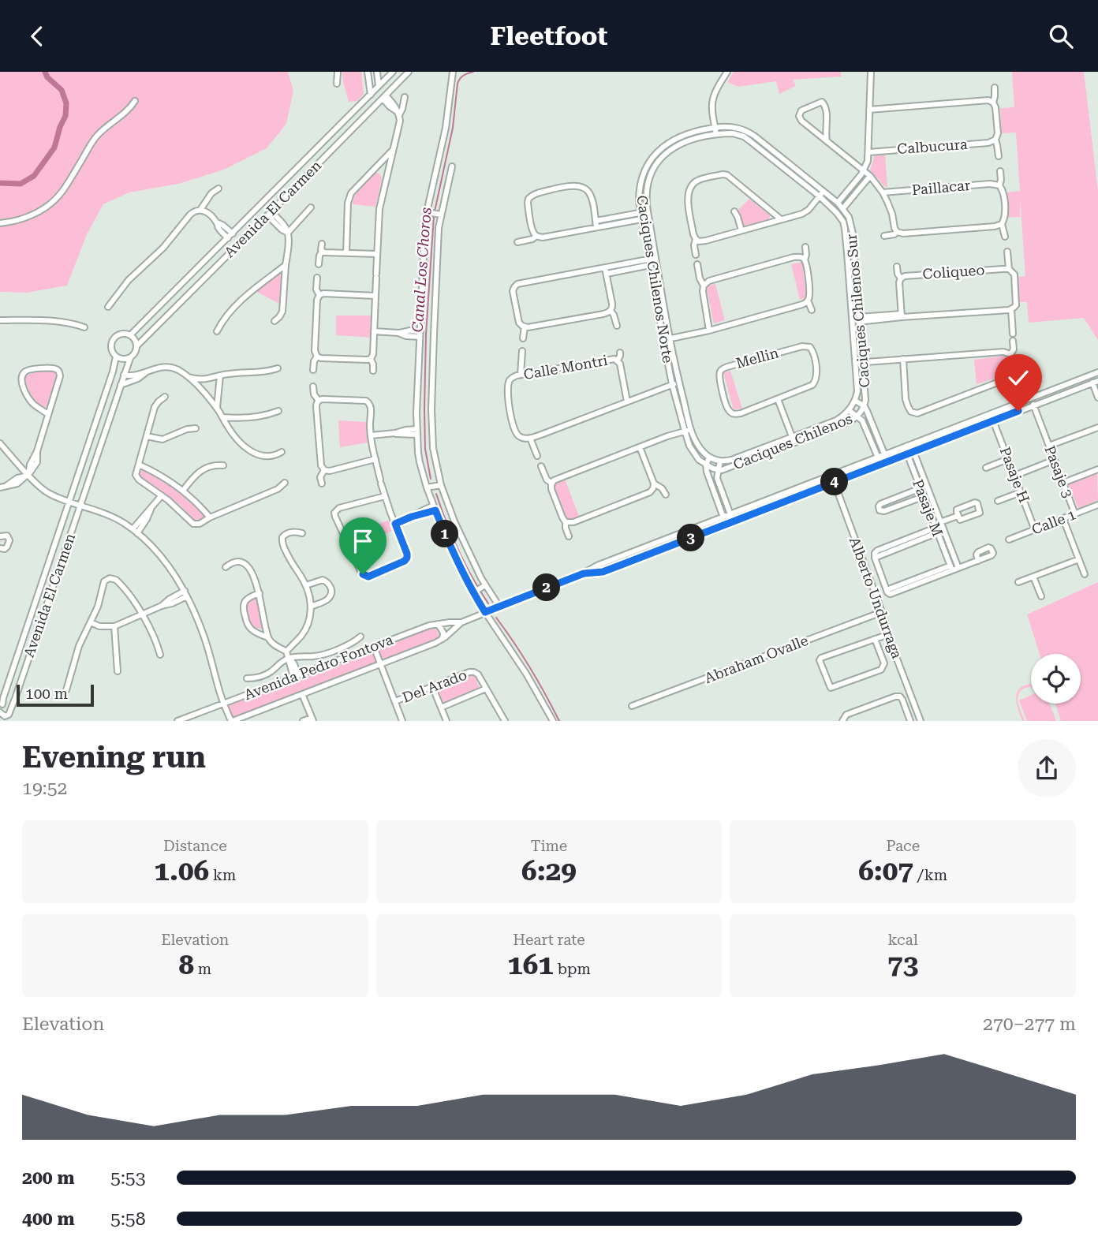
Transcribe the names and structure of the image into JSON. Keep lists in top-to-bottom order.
{
  "streets": {
    "street": [
      "Calbucura",
      "Paillacar",
      "Avenida El Carmen",
      "Coliqueo",
      "Caciques Chilenos Norte",
      "Caciques Chilenos Sur",
      "Mellin",
      "Calle Montri",
      "Caciques Chilenos",
      "Pasaje 3",
      "Pasaje H",
      "Pasaje M",
      "Calle 1",
      "Alberto Undurraga",
      "Abraham Ovalle",
      "Avenida Pedro Fontova",
      "Del Arado"
    ]
  },
  "crossings": [
    ["Caciques Chilenos Norte", "Caciques Chilenos Sur"],
    ["Caciques Chilenos Norte", "Caciques Chilenos"],
    ["Caciques Chilenos Norte", "Avenida Pedro Fontova"],
    ["Caciques Chilenos Sur", "Caciques Chilenos"],
    ["Caciques Chilenos Sur", "Avenida Pedro Fontova"],
    ["Pasaje 3", "Calle 1"],
    ["Pasaje 3", "Avenida Pedro Fontova"],
    ["Pasaje H", "Calle 1"],
    ["Pasaje H", "Avenida Pedro Fontova"],
    ["Pasaje M", "Avenida Pedro Fontova"],
    ["Alberto Undurraga", "Abraham Ovalle"],
    ["Alberto Undurraga", "Avenida Pedro Fontova"]
  ],
  "water": ["Canal Los Choros"],
  "scale_bar": "100 m",
  "page": {
    "header": "Fleetfoot",
    "pins": [
      "4",
      "1",
      "3",
      "2"
    ],
    "scale": "100 m",
    "heading": ["Evening run", "19:52"],
    "stats": [
      ["Distance", "1.06 km"],
      ["Time", "6:29"],
      ["Pace", "6:07 /km"],
      ["Elevation", "8 m"],
      ["Heart rate", "161 bpm"],
      ["kcal", "73"]
    ],
    "chart": ["Elevation", "270–277 m"],
    "list": [
      {
        "name": "200 m",
        "note": "5:53"
      },
      {
        "name": "400 m",
        "note": "5:58"
      }
    ]
  }
}
